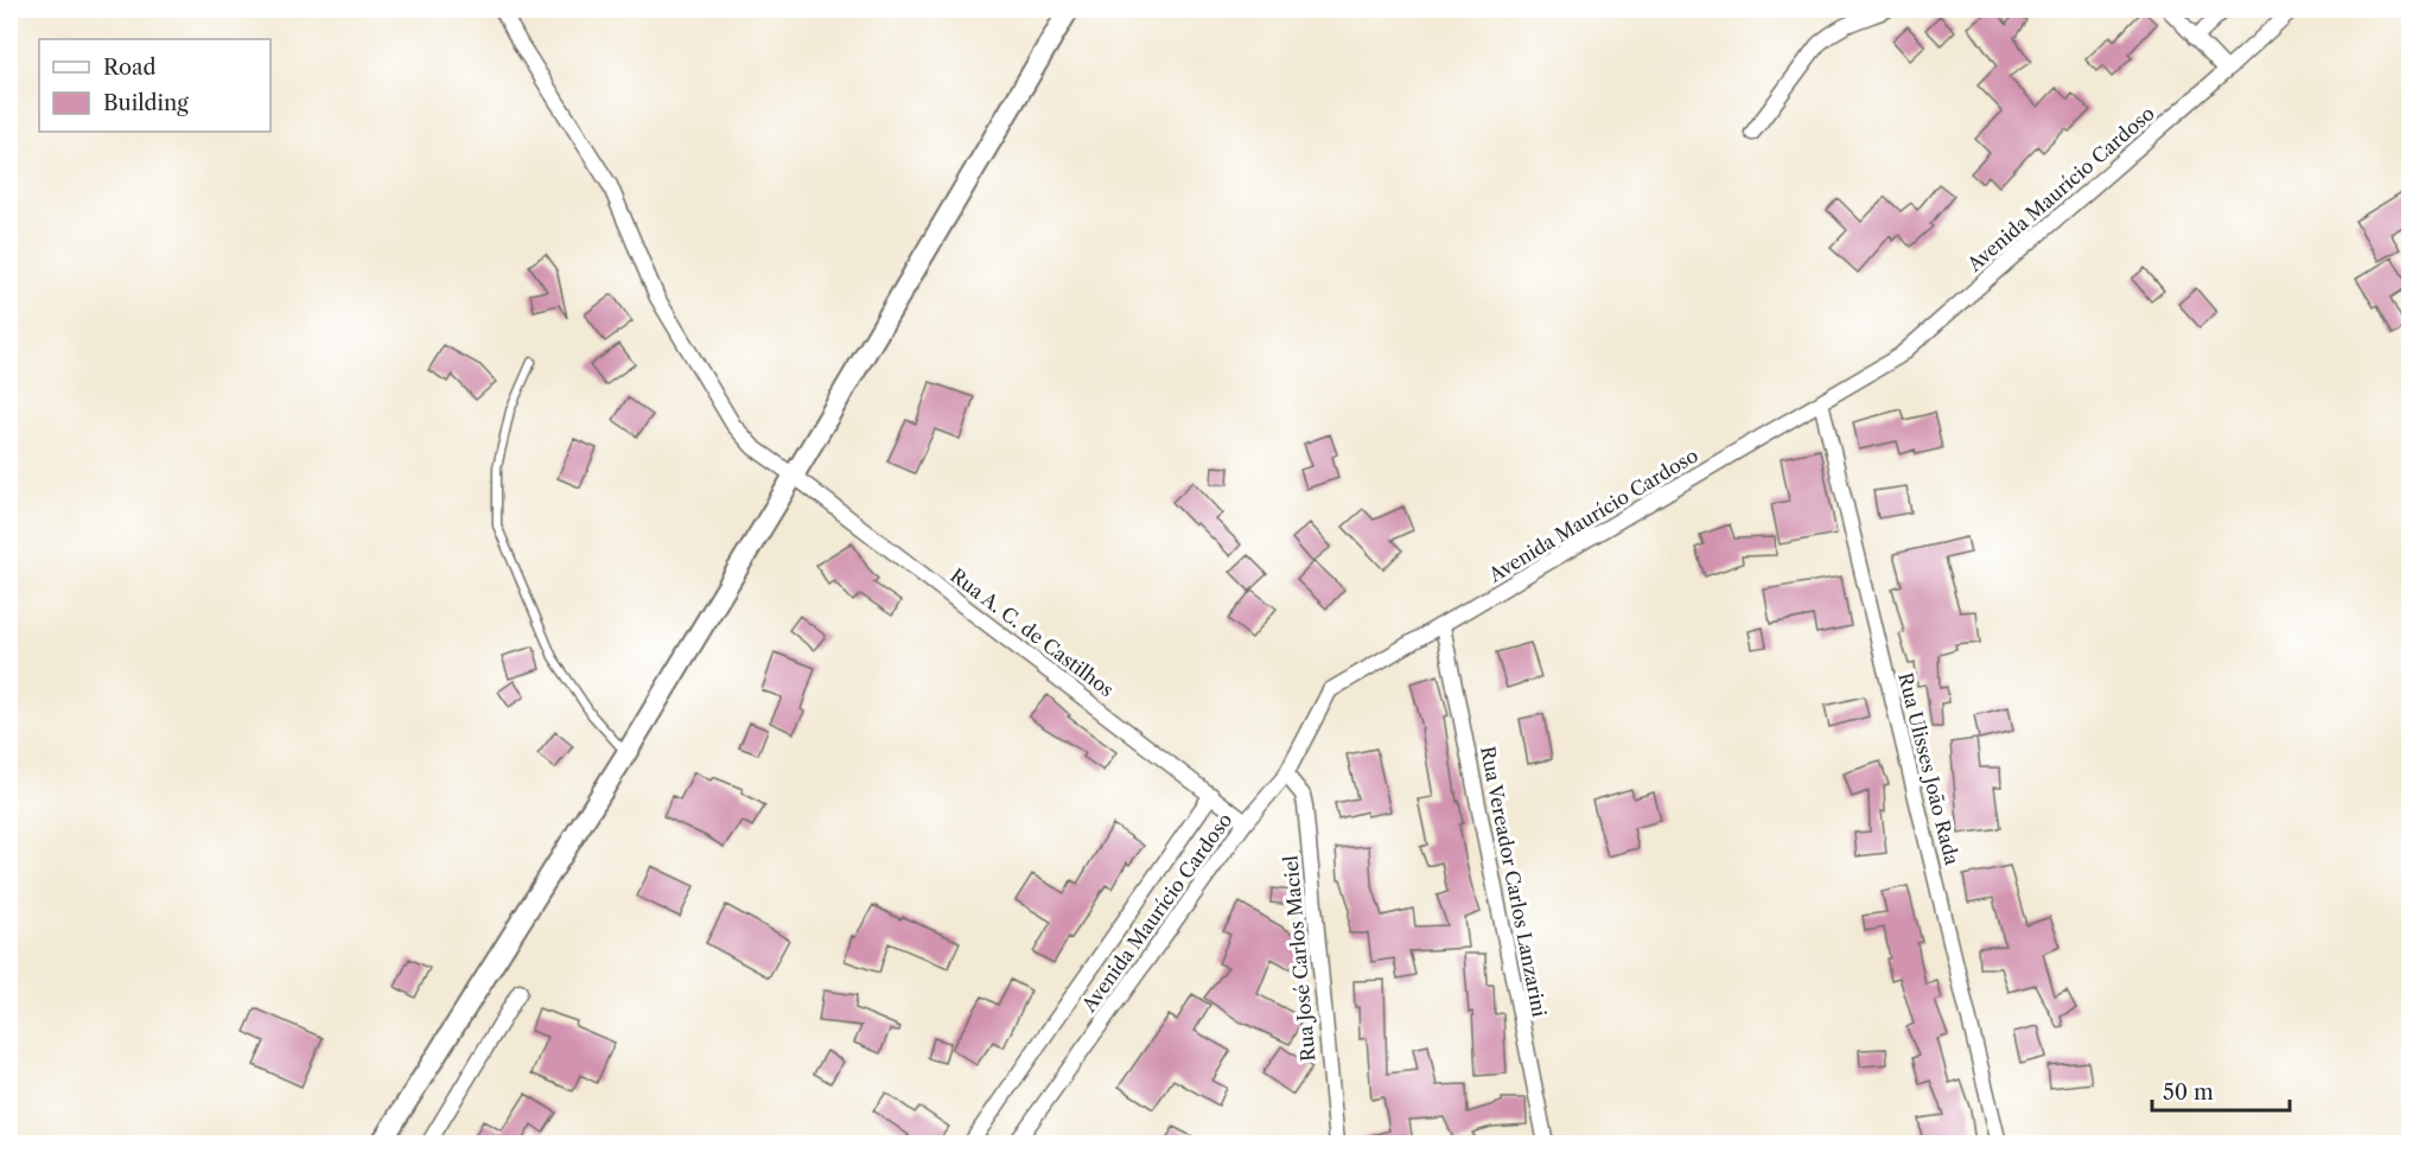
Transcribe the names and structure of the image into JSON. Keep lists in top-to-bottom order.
{
  "streets": {
    "street": [
      "Avenida Maurício Cardoso",
      "Rua A. C. de Castilhos",
      "Rua Ulisses João Rada",
      "Rua Vereador Carlos Lanzarini",
      "Rua José Carlos Maciel"
    ]
  },
  "crossings": [
    ["Avenida Maurício Cardoso", "Rua A. C. de Castilhos"],
    ["Avenida Maurício Cardoso", "Rua Ulisses João Rada"],
    ["Avenida Maurício Cardoso", "Rua Vereador Carlos Lanzarini"],
    ["Avenida Maurício Cardoso", "Rua José Carlos Maciel"]
  ],
  "legend": ["Road", "Building"],
  "scale_bar": "50 m"
}
